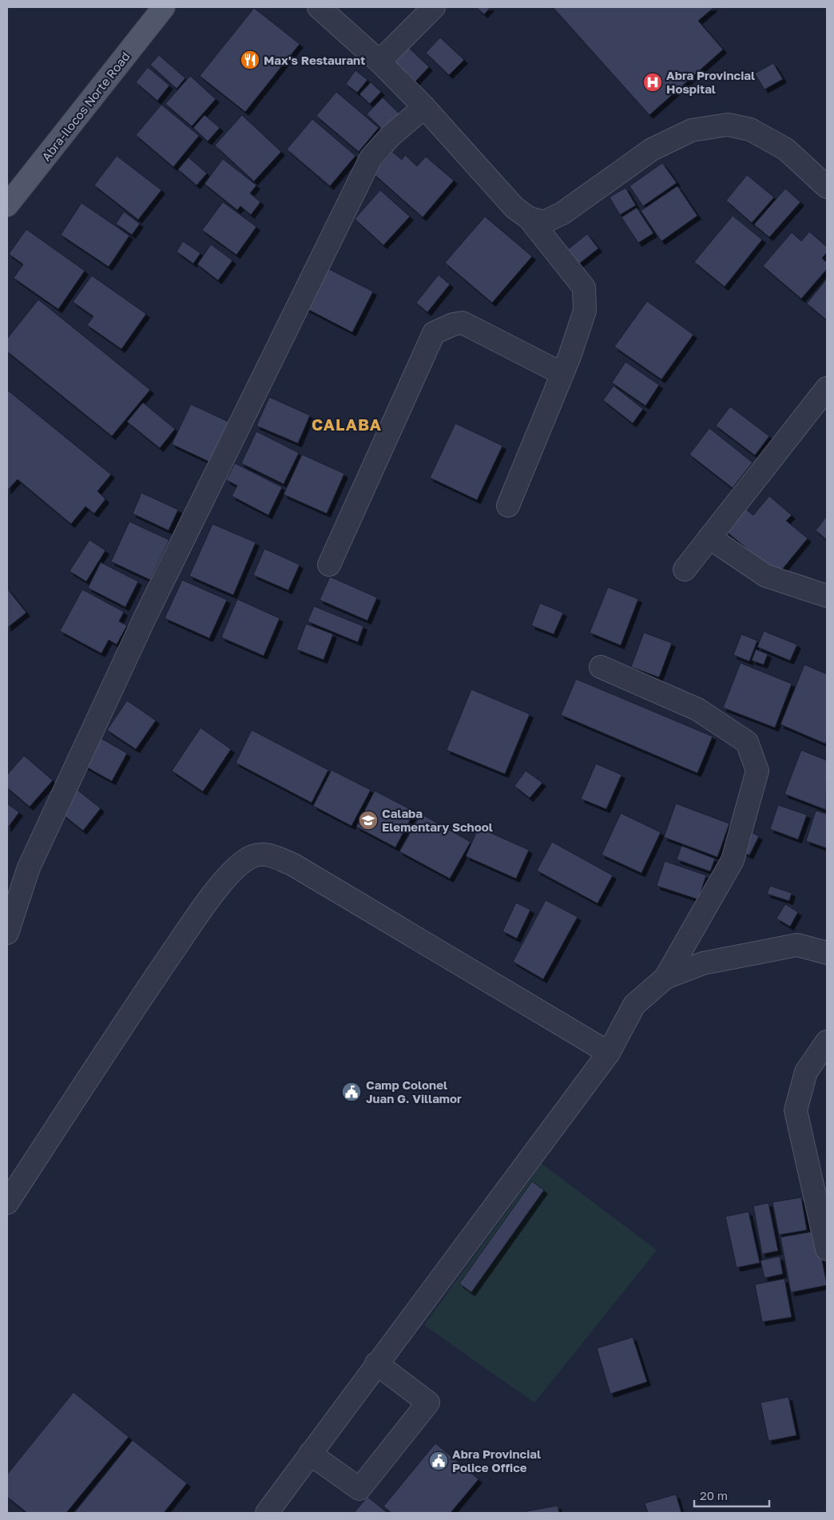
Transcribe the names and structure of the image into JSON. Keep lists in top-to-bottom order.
{
  "streets": {
    "main road": ["Abra-Ilocos Norte Road"]
  },
  "districts": ["CALABA"],
  "places": {
    "restaurant": ["Max's Restaurant"],
    "hospital": ["Abra Provincial Hospital"],
    "school or university": ["Calaba Elementary School"],
    "public building": ["Camp Colonel Juan G. Villamor", "Abra Provincial Police Office"]
  },
  "scale_bar": "20 m"
}
